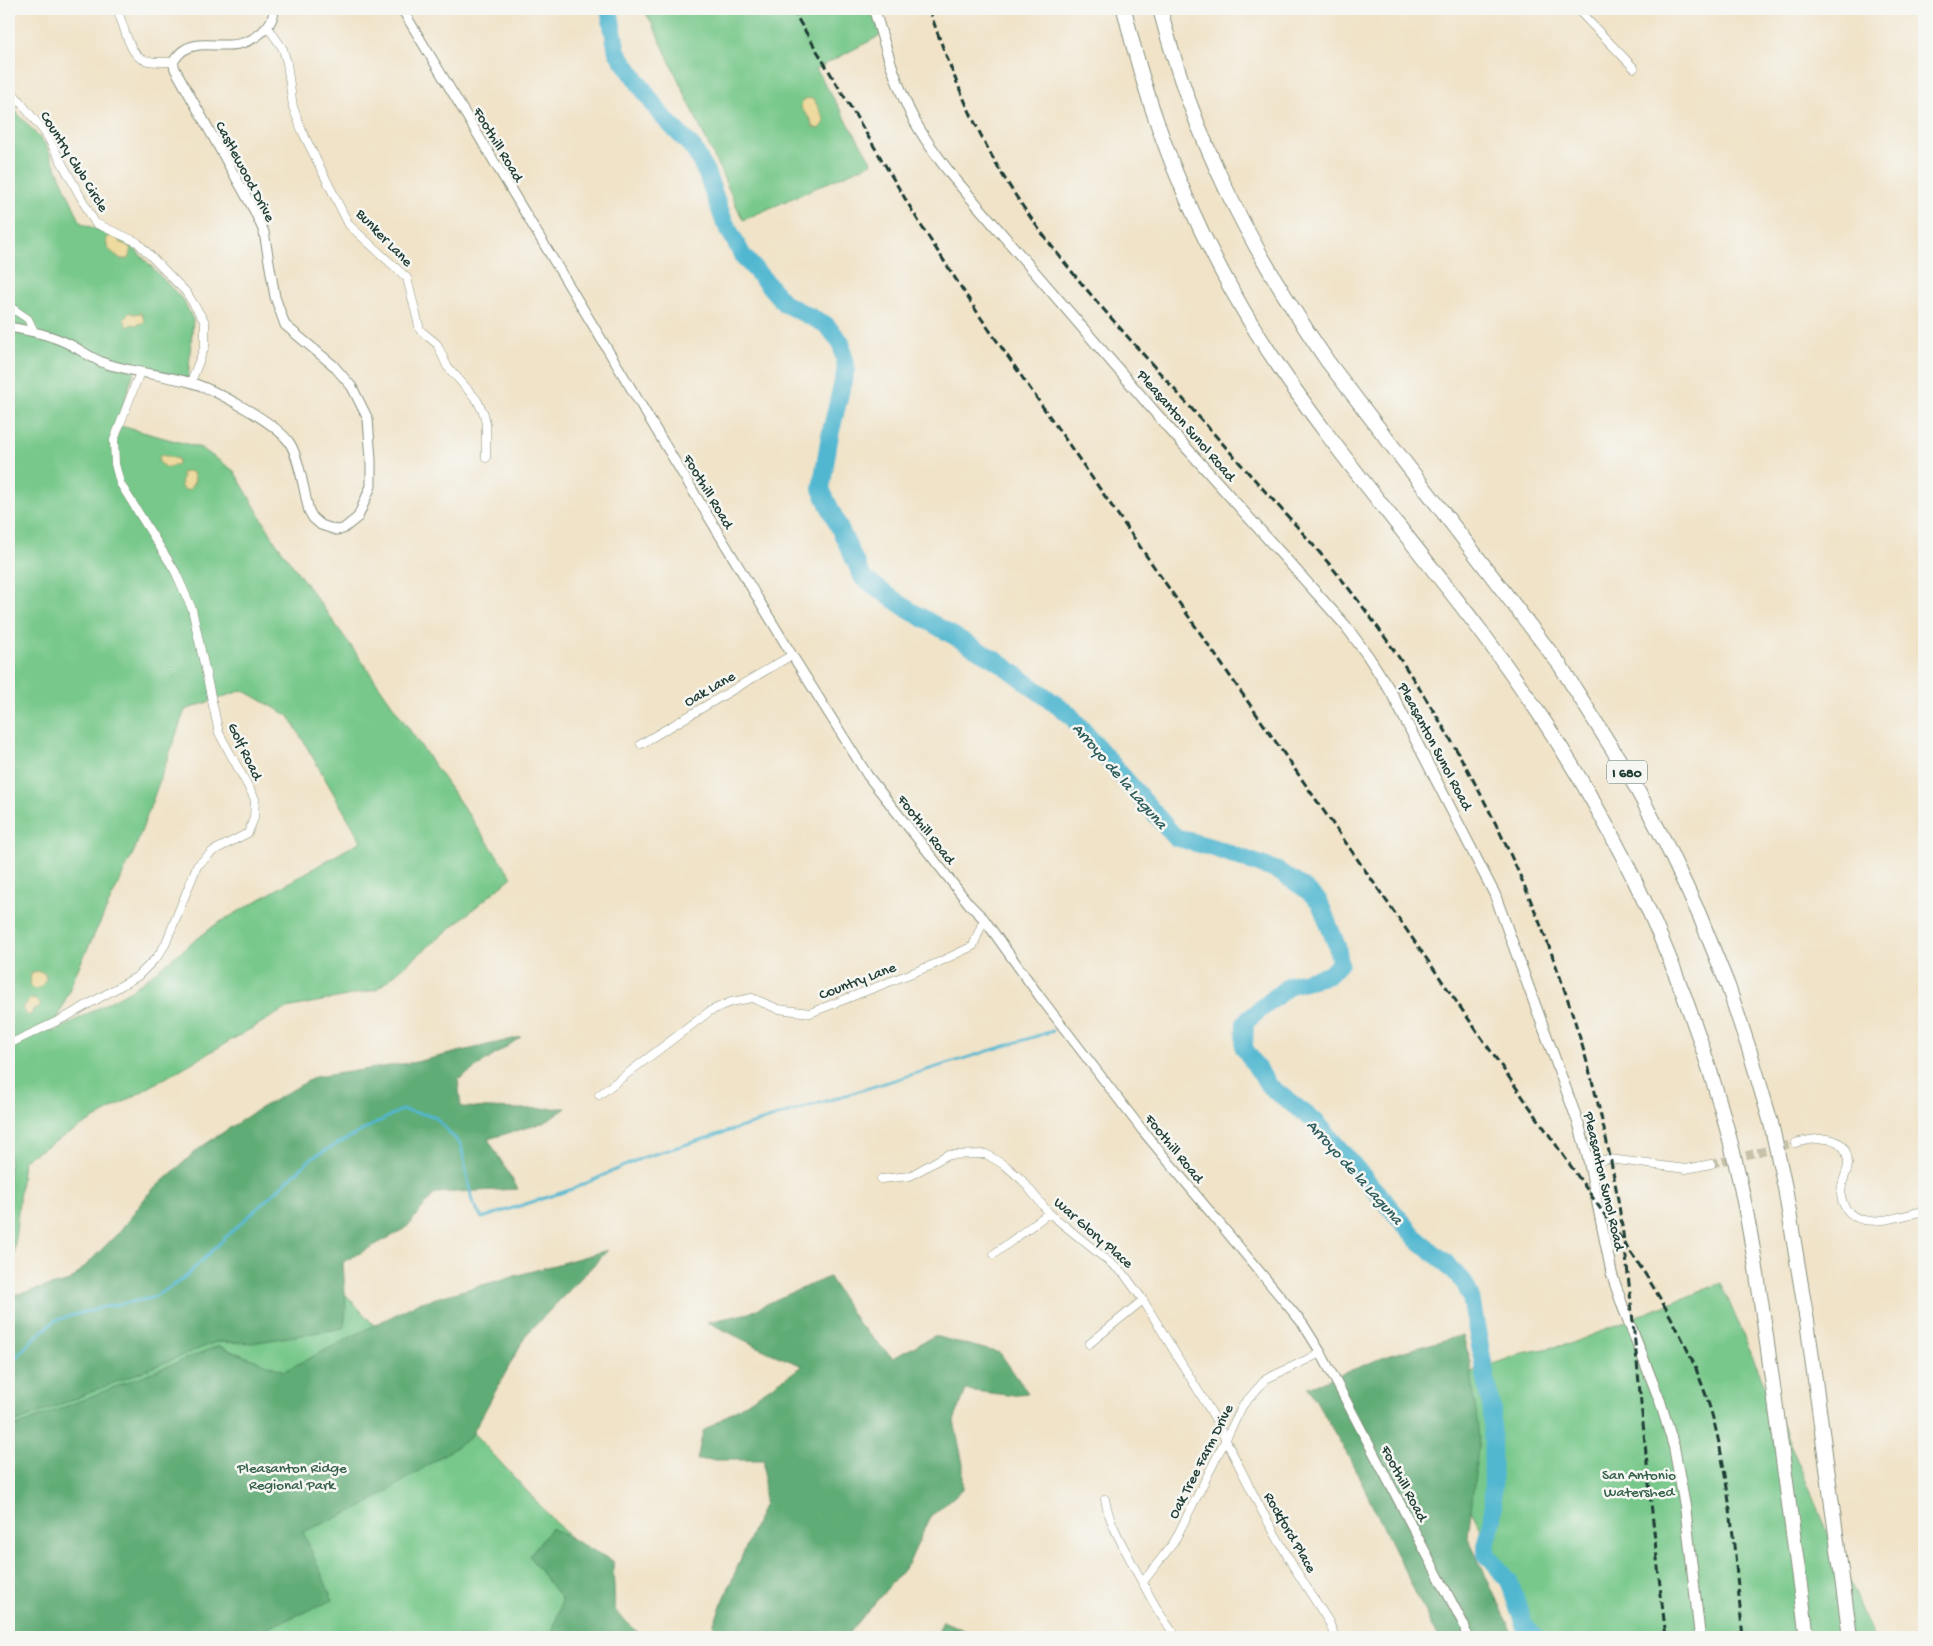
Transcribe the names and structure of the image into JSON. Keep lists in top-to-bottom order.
{
  "streets": {
    "highway": ["I 680"],
    "main road": ["Pleasanton Sunol Road"],
    "street": [
      "Foothill Road",
      "Country Club Circle",
      "Castlewood Drive",
      "Bunker Lane",
      "Oak Lane",
      "Golf Road",
      "Country Lane",
      "War Glory Place",
      "Oak Tree Farm Drive",
      "Rockford Place"
    ]
  },
  "crossings": [
    ["Foothill Road", "Oak Lane"],
    ["Foothill Road", "Country Lane"],
    ["Foothill Road", "Oak Tree Farm Drive"],
    ["Country Club Circle", "Castlewood Drive"],
    ["Castlewood Drive", "Golf Road"],
    ["War Glory Place", "Oak Tree Farm Drive"],
    ["War Glory Place", "Rockford Place"],
    ["Oak Tree Farm Drive", "Rockford Place"]
  ],
  "water": ["Arroyo de la Laguna"],
  "parks": ["Pleasanton Ridge Regional Park", "San Antonio Watershed"]
}
